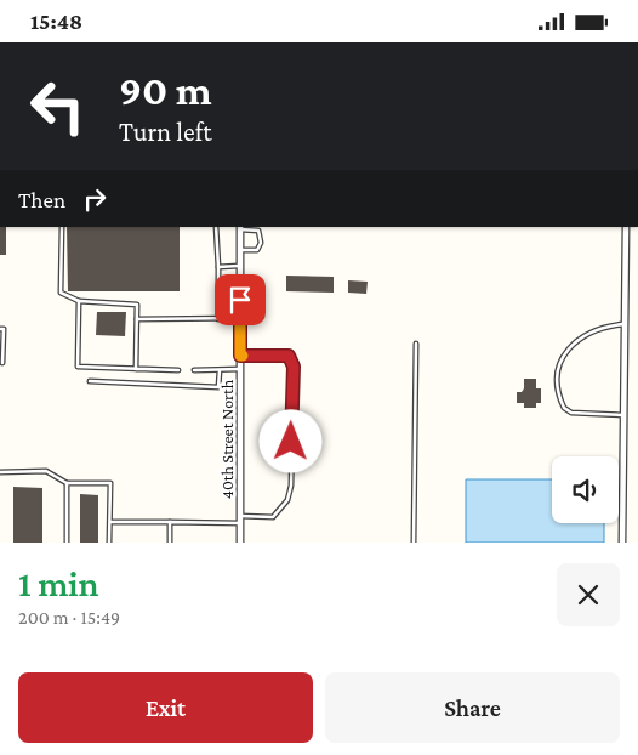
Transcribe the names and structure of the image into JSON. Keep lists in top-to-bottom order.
{
  "streets": {
    "street": ["40th Street North"]
  },
  "page": {
    "status": "15:48",
    "turn": ["90 m", "Turn left"],
    "then": "Then",
    "heading": ["1 min", "200 m · 15:49"],
    "buttons": ["Exit", "Share"]
  }
}
